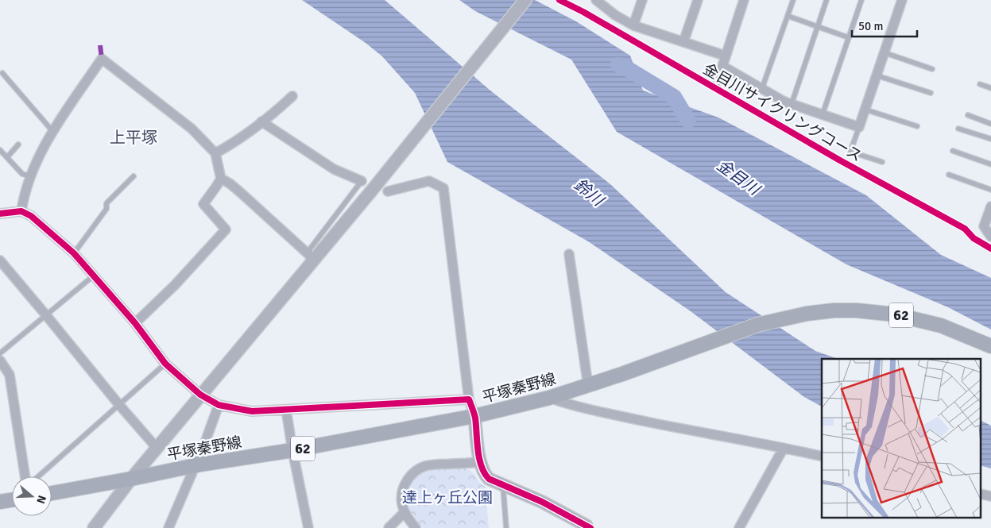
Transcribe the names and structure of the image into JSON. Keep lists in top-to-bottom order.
{
  "streets": {
    "main road": ["62", "平塚秦野線"],
    "cycle path": ["金目川サイクリングコース"]
  },
  "districts": ["上平塚"],
  "water": ["金目川", "鈴川"],
  "parks": ["達上ヶ丘公園"],
  "scale_bar": "50 m",
  "north": "right"
}
